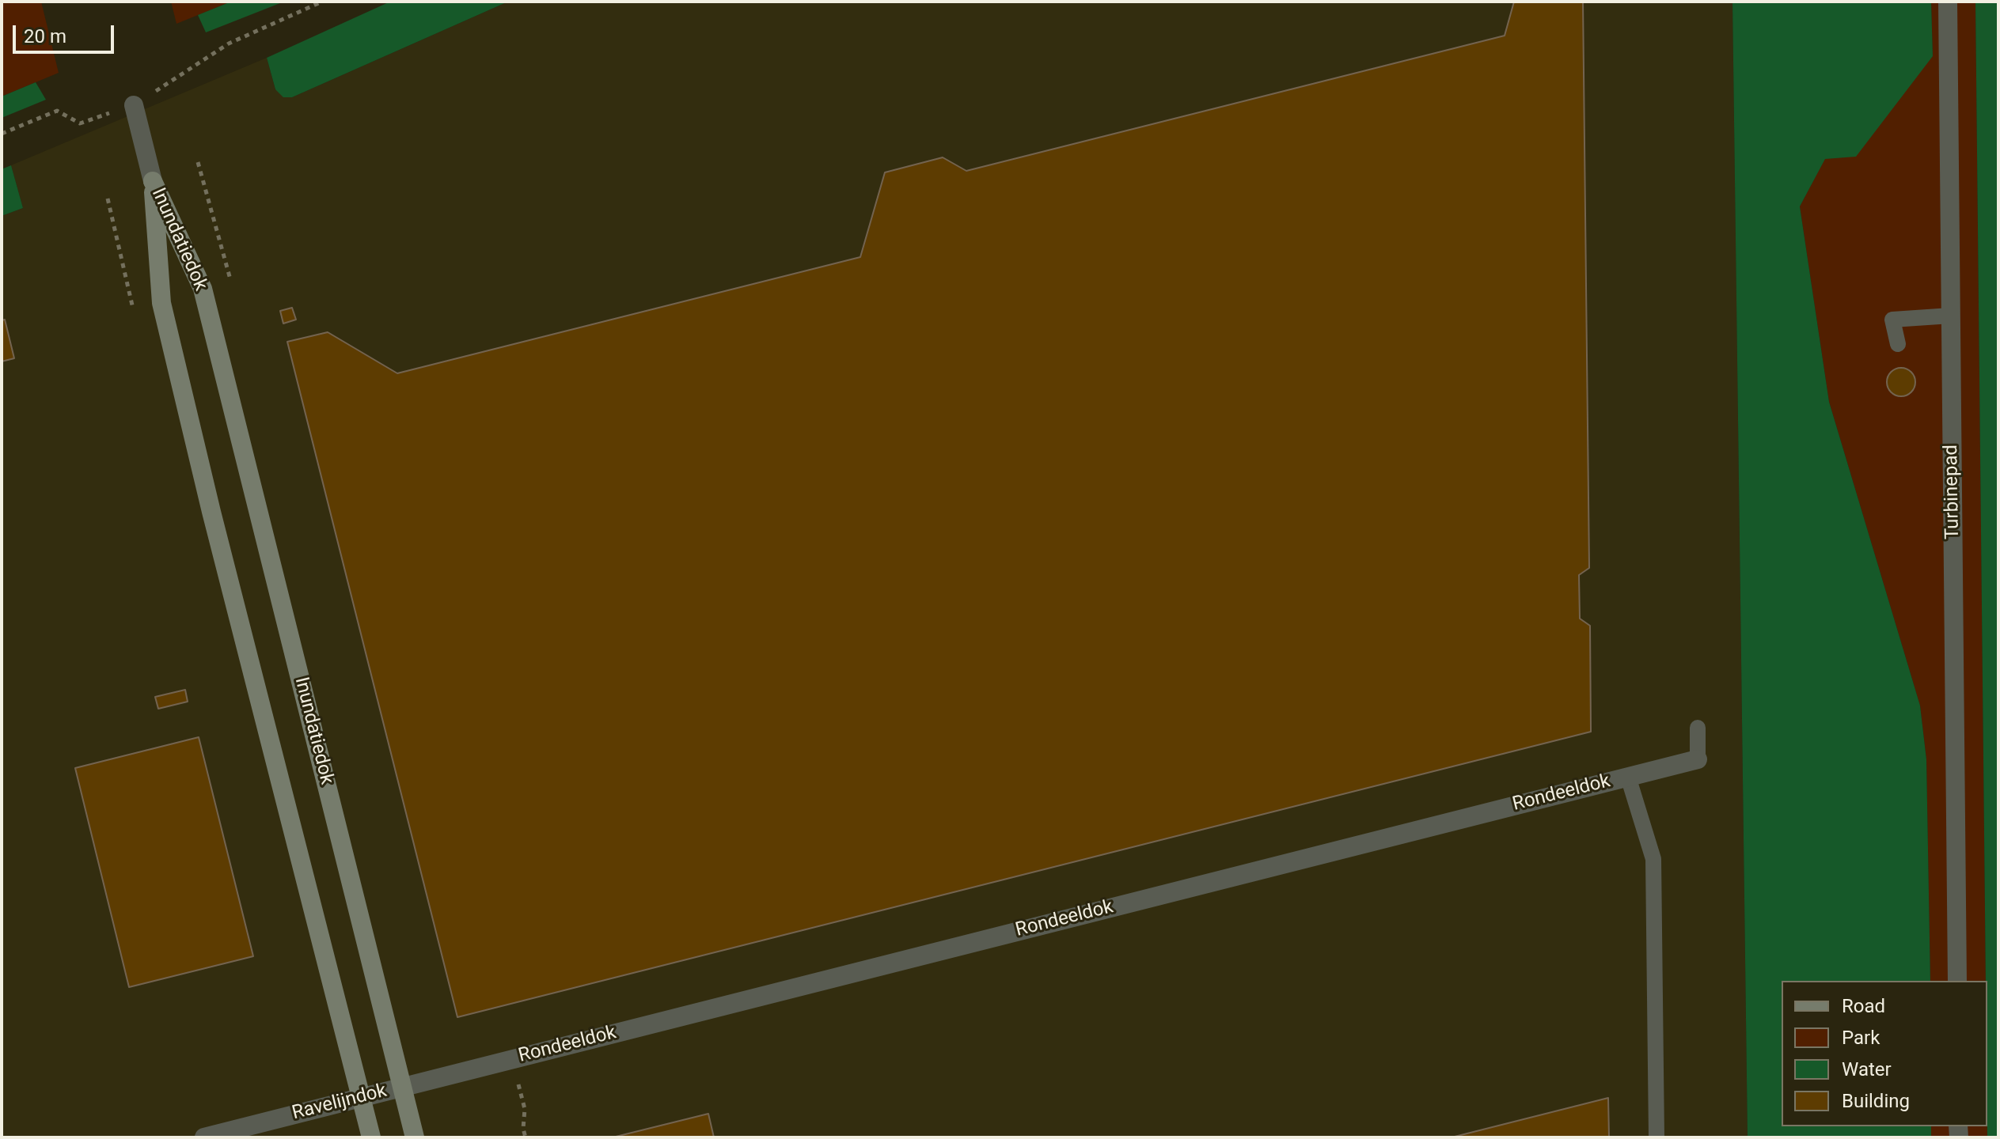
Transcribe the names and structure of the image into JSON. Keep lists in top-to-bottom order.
{
  "streets": {
    "street": [
      "Inundatiedok",
      "Turbinepad",
      "Rondeeldok",
      "Ravelijndok"
    ]
  },
  "crossings": [
    ["Inundatiedok", "Rondeeldok"],
    ["Inundatiedok", "Ravelijndok"],
    ["Rondeeldok", "Ravelijndok"]
  ],
  "legend": [
    "Road",
    "Park",
    "Water",
    "Building"
  ],
  "scale_bar": "20 m"
}
